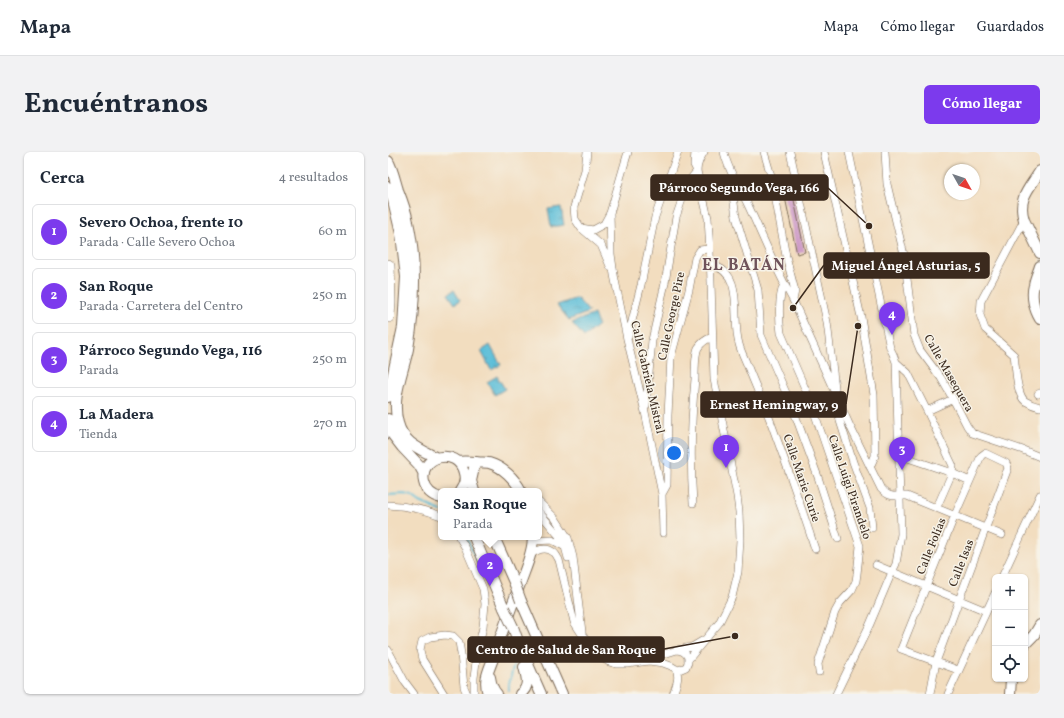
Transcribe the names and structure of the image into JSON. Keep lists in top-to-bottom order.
{
  "streets": {
    "street": [
      "Calle George Pire",
      "Calle Masequera",
      "Calle Gabriela Mistral",
      "Calle Marie Curie",
      "Calle Luigi Pirandelo",
      "Calle Folías",
      "Calle Isas"
    ]
  },
  "crossings": [
    ["Calle George Pire", "Calle Gabriela Mistral"],
    ["Calle Folías", "Calle Isas"]
  ],
  "districts": ["EL BATÁN"],
  "places": [
    "Párroco Segundo Vega, 166",
    "Miguel Ángel Asturias, 5",
    "Ernest Hemingway, 9",
    "Centro de Salud de San Roque"
  ],
  "north": "bottom right",
  "page": {
    "header": "Mapa",
    "nav": ["Mapa", "Cómo llegar", "Guardados"],
    "title": "Encuéntranos",
    "buttons": "Cómo llegar",
    "heading": ["Cerca", "4 resultados"],
    "list": [
      {
        "mark": "1",
        "name": "Severo Ochoa, frente 10",
        "note": "Parada · Calle Severo Ochoa",
        "value": "60 m"
      },
      {
        "mark": "2",
        "name": "San Roque",
        "note": "Parada · Carretera del Centro",
        "value": "250 m"
      },
      {
        "mark": "3",
        "name": "Párroco Segundo Vega, 116",
        "note": "Parada",
        "value": "250 m"
      },
      {
        "mark": "4",
        "name": "La Madera",
        "note": "Tienda",
        "value": "270 m"
      }
    ],
    "pins": [
      "4",
      "1",
      "3",
      "2"
    ],
    "popup": ["San Roque", "Parada"],
    "map_buttons": ["+", "−"]
  }
}
